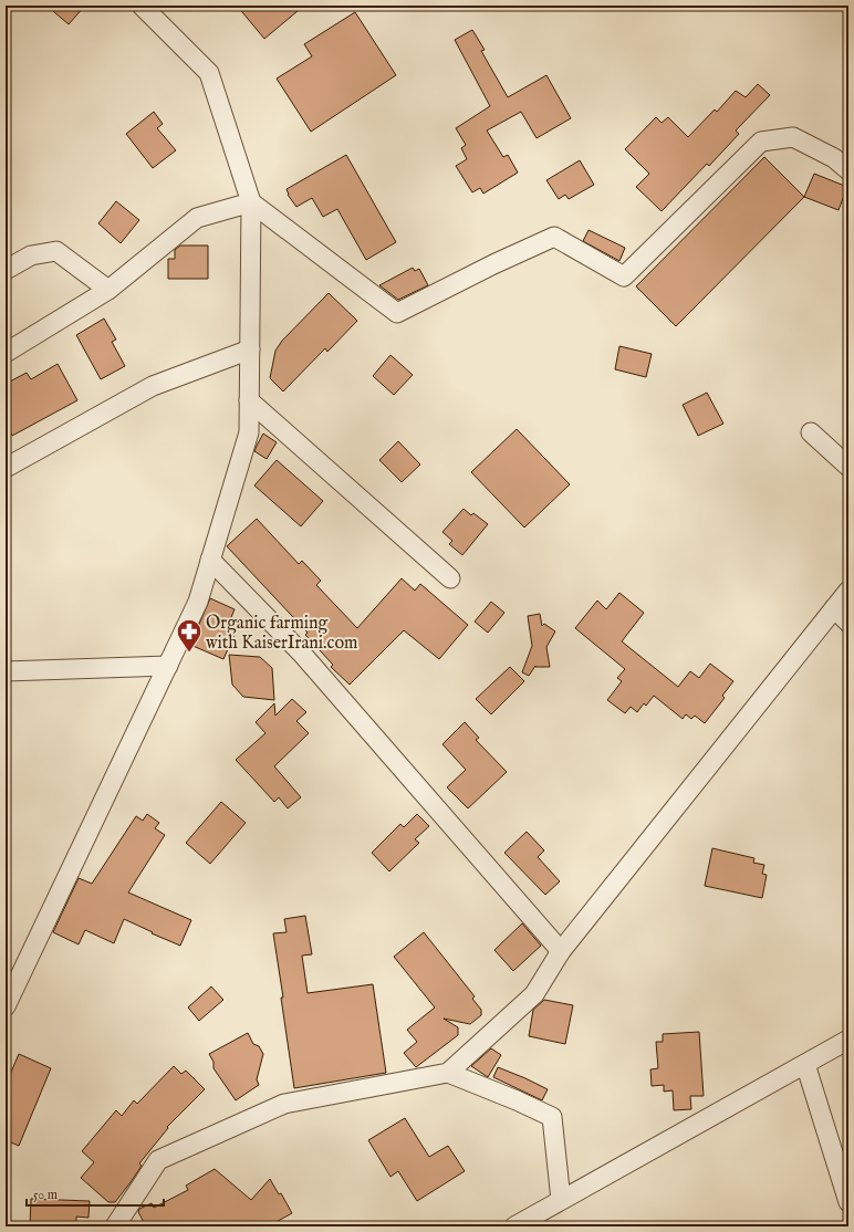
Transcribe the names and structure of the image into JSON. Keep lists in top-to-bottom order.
{
  "places": {
    "pharmacy": ["Organic farming with KaiserIrani.com"]
  },
  "scale_bar": "50 m"
}
